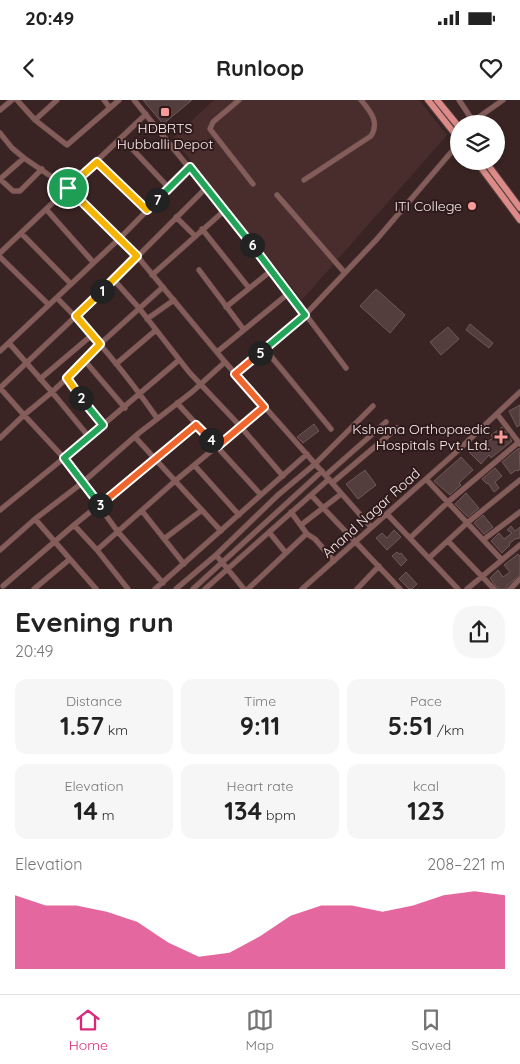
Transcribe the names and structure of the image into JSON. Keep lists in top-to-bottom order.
{
  "streets": {
    "street": ["Anand Nagar Road"]
  },
  "places": {
    "transit": ["HDBRTS Hubballi Depot"],
    "other": ["ITI College"],
    "health": ["Kshema Orthopaedic Hospitals Pvt. Ltd."]
  },
  "page": {
    "status": "20:49",
    "header": "Runloop",
    "pins": [
      "7",
      "6",
      "1",
      "5",
      "2",
      "4",
      "3"
    ],
    "heading": ["Evening run", "20:49"],
    "stats": [
      ["Distance", "1.57 km"],
      ["Time", "9:11"],
      ["Pace", "5:51 /km"],
      ["Elevation", "14 m"],
      ["Heart rate", "134 bpm"],
      ["kcal", "123"]
    ],
    "chart": ["Elevation", "208–221 m"],
    "tabs": ["Home", "Map", "Saved"]
  }
}
